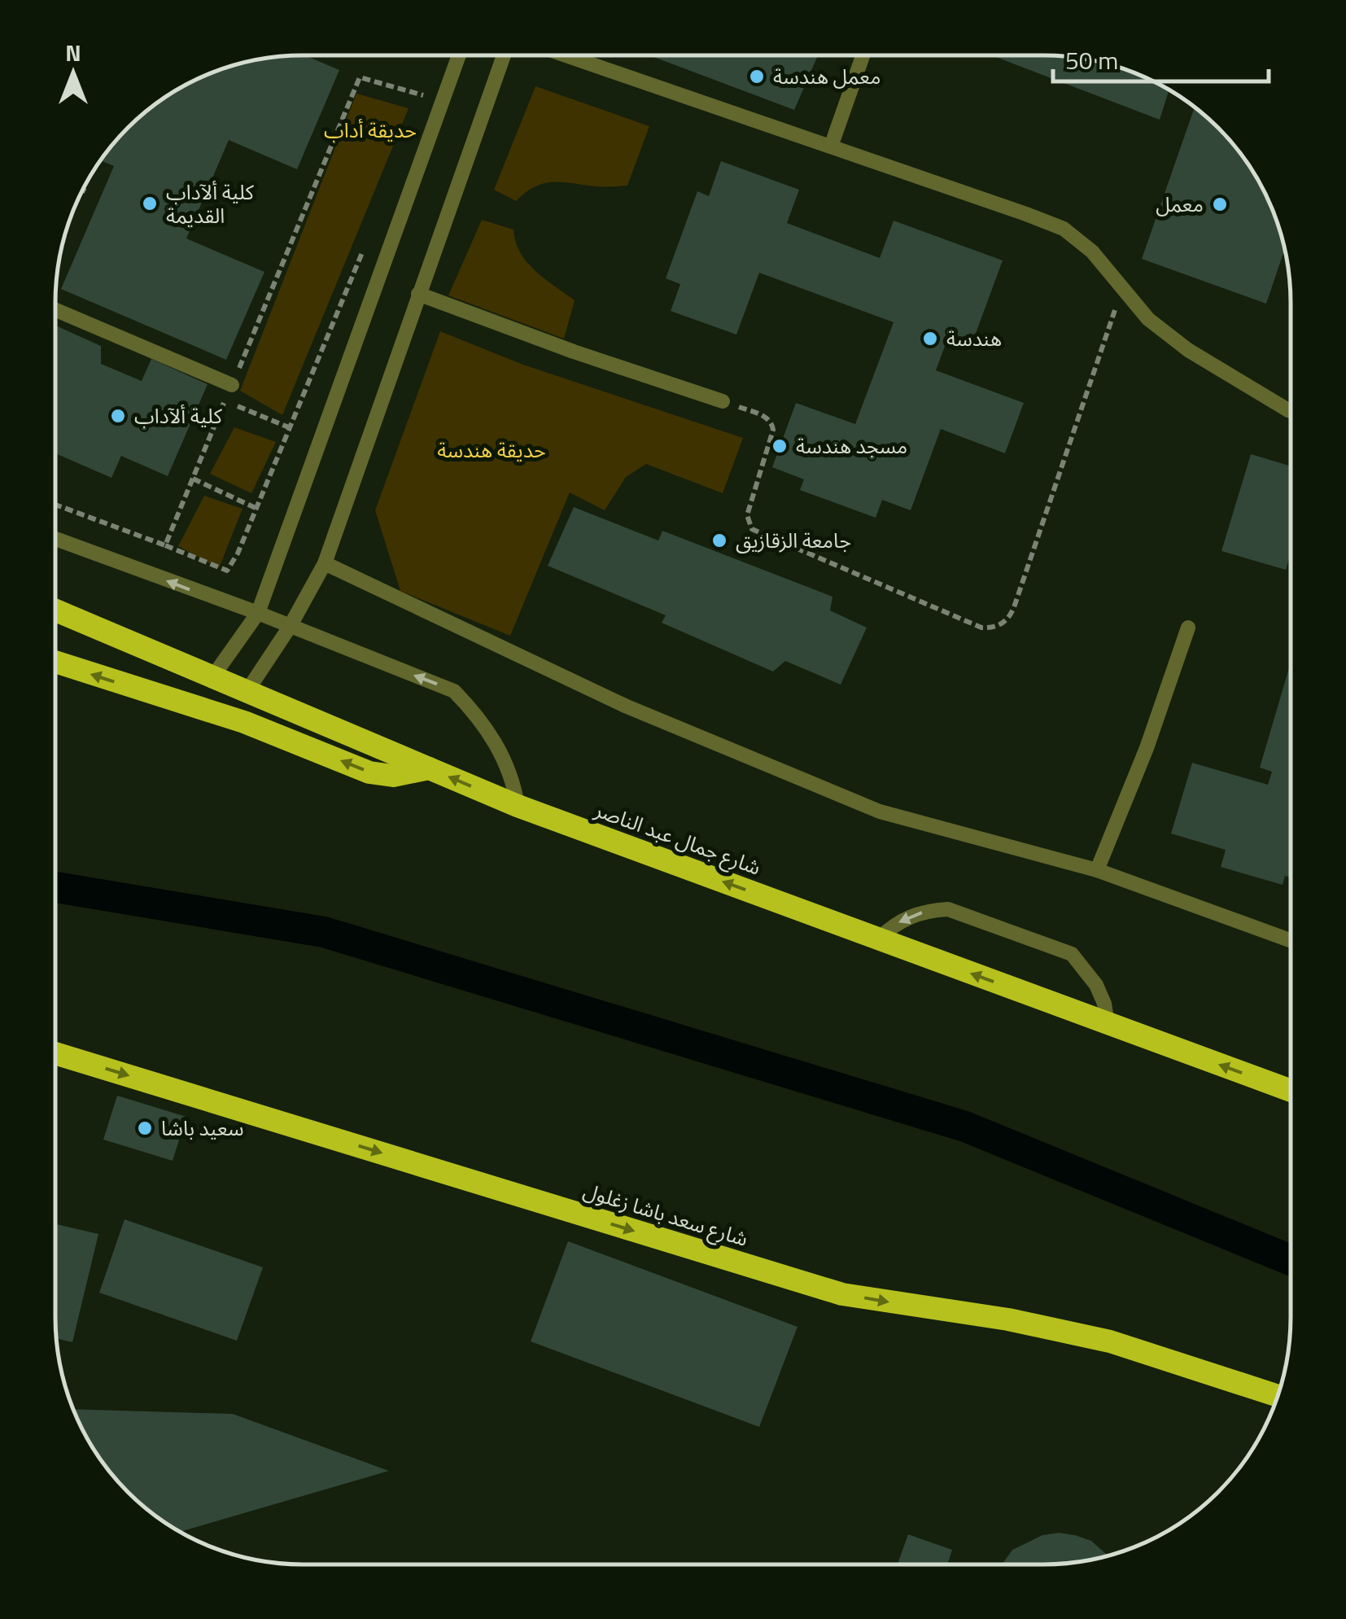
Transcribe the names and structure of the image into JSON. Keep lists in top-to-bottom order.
{
  "streets": {
    "highway": ["شارع جمال عبد الناصر", "شارع سعد باشا زغلول"]
  },
  "one_way": ["شارع جمال عبد الناصر", "شارع سعد باشا زغلول"],
  "parks": ["حديقة أداب", "حديقة هندسة"],
  "places": [
    "معمل هندسة",
    "كلية ألآداب القديمة",
    "معمل",
    "هندسة",
    "كلية ألآداب",
    "مسجد هندسة",
    "جامعة الزقازيق",
    "سعيد باشا"
  ],
  "scale_bar": "50 m",
  "north": "top"
}
